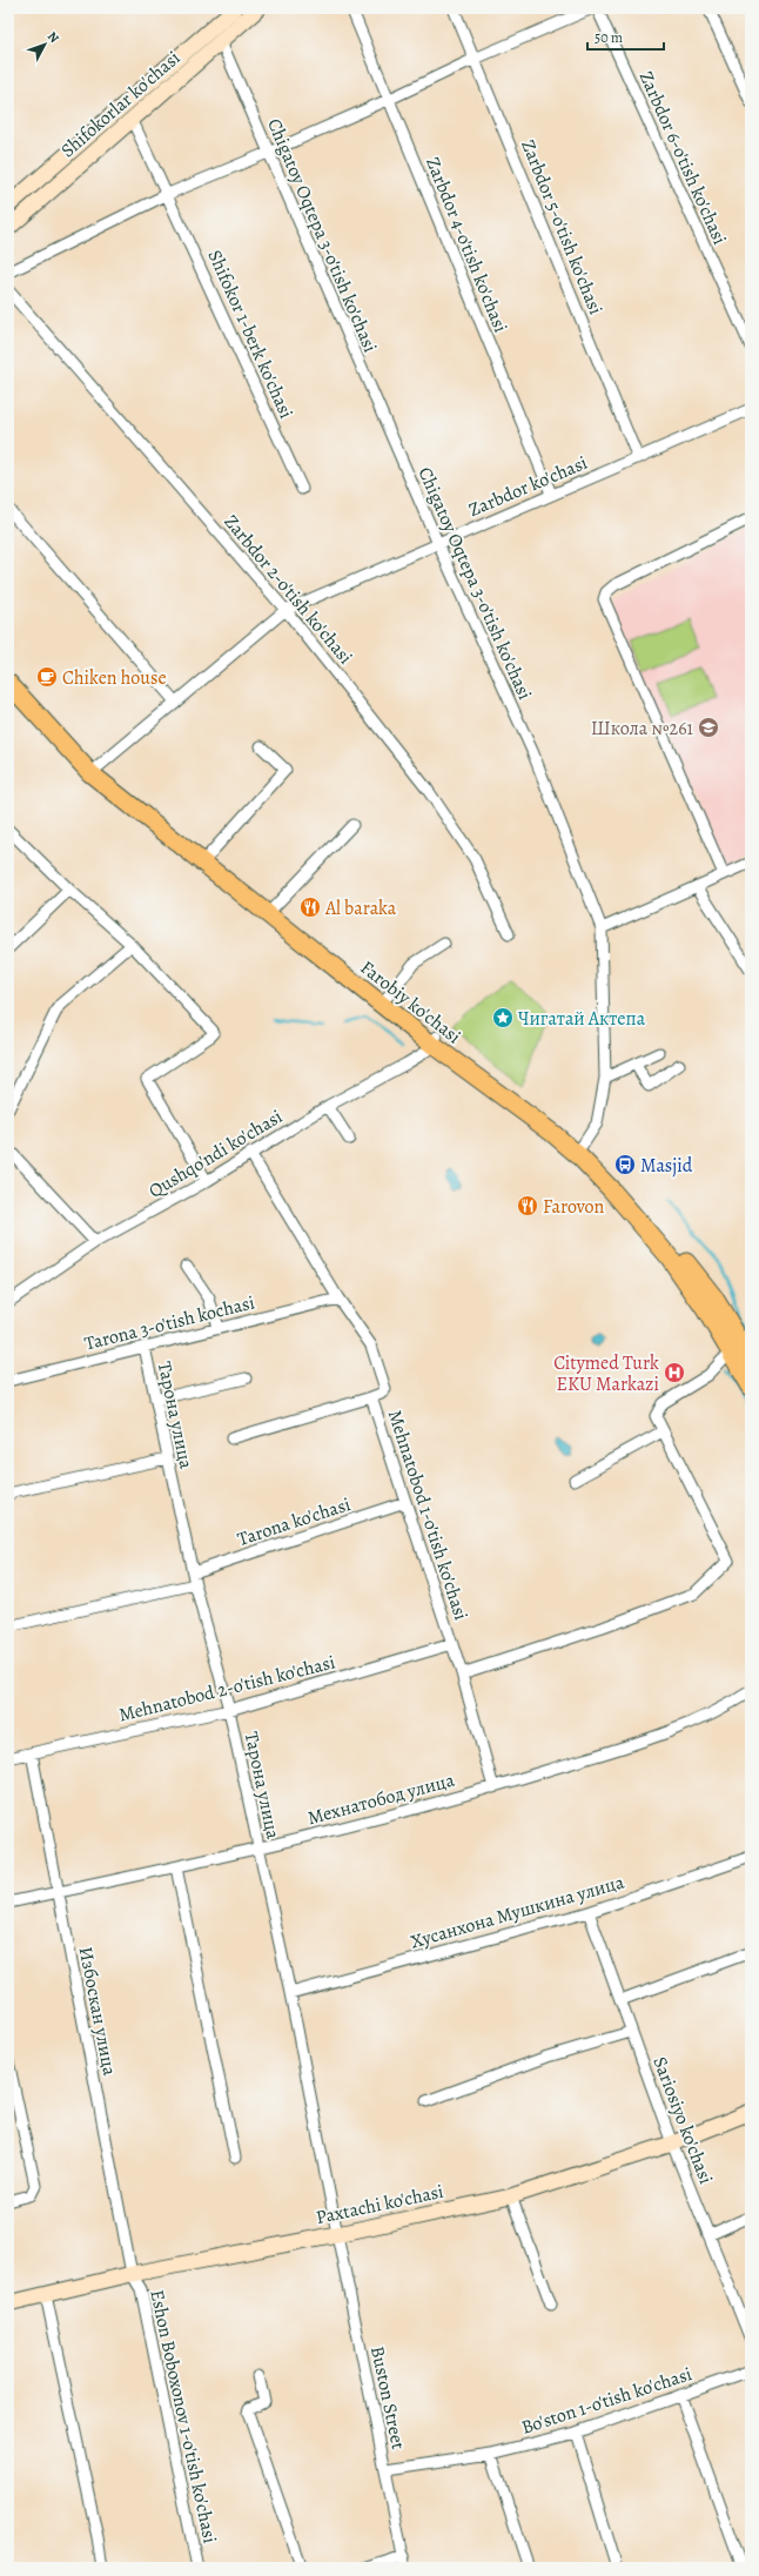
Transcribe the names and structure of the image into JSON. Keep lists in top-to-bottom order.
{
  "streets": {
    "main road": ["Farobiy ko'chasi"],
    "street": [
      "Shifokorlar ko'chasi",
      "Zarbdor 6-o'tish ko'chasi",
      "Zarbdor 5-o'tish ko'chasi",
      "Chigatoy Oqtepa 3-o'tish ko'chasi",
      "Zarbdor 4-o'tish ko'chasi",
      "Shifokor 1-berk ko'chasi",
      "Zarbdor ko'chasi",
      "Zarbdor 2-o'tish ko'chasi",
      "Qushqo'ndi ko'chasi",
      "Tarona 3-o'tish kochasi",
      "Тарона улица",
      "Mehnatobod 1-o'tish ko'chasi",
      "Tarona ko'chasi",
      "Mehnatobod 2-o'tish ko'chasi",
      "Мехнатобод улица",
      "Хусанхона Мушкина улица",
      "Избоскан улица",
      "Sariosiyo ko'chasi",
      "Paxtachi ko'chasi",
      "Buston Street",
      "Bo'ston 1-o'tish ko'chasi",
      "Eshon Boboxonov 1-o'tish ko'chasi"
    ]
  },
  "crossings": [
    ["Shifokorlar ko'chasi", "Chigatoy Oqtepa 3-o'tish ko'chasi"],
    ["Shifokorlar ko'chasi", "Shifokor 1-berk ko'chasi"],
    ["Zarbdor 5-o'tish ko'chasi", "Zarbdor ko'chasi"],
    ["Chigatoy Oqtepa 3-o'tish ko'chasi", "Zarbdor ko'chasi"],
    ["Chigatoy Oqtepa 3-o'tish ko'chasi", "Farobiy ko'chasi"],
    ["Zarbdor 4-o'tish ko'chasi", "Zarbdor ko'chasi"],
    ["Zarbdor ko'chasi", "Zarbdor 2-o'tish ko'chasi"],
    ["Zarbdor ko'chasi", "Farobiy ko'chasi"],
    ["Farobiy ko'chasi", "Qushqo'ndi ko'chasi"],
    ["Qushqo'ndi ko'chasi", "Mehnatobod 1-o'tish ko'chasi"],
    ["Tarona 3-o'tish kochasi", "Тарона улица"],
    ["Tarona 3-o'tish kochasi", "Mehnatobod 1-o'tish ko'chasi"],
    ["Тарона улица", "Tarona ko'chasi"],
    ["Тарона улица", "Mehnatobod 2-o'tish ko'chasi"],
    ["Тарона улица", "Мехнатобод улица"],
    ["Тарона улица", "Хусанхона Мушкина улица"],
    ["Тарона улица", "Paxtachi ko'chasi"],
    ["Тарона улица", "Buston Street"],
    ["Mehnatobod 1-o'tish ko'chasi", "Tarona ko'chasi"],
    ["Mehnatobod 1-o'tish ko'chasi", "Mehnatobod 2-o'tish ko'chasi"],
    ["Mehnatobod 1-o'tish ko'chasi", "Мехнатобод улица"],
    ["Mehnatobod 2-o'tish ko'chasi", "Избоскан улица"],
    ["Мехнатобод улица", "Избоскан улица"],
    ["Хусанхона Мушкина улица", "Sariosiyo ko'chasi"],
    ["Избоскан улица", "Paxtachi ko'chasi"],
    ["Избоскан улица", "Eshon Boboxonov 1-o'tish ko'chasi"],
    ["Sariosiyo ko'chasi", "Paxtachi ko'chasi"],
    ["Paxtachi ko'chasi", "Buston Street"],
    ["Paxtachi ko'chasi", "Eshon Boboxonov 1-o'tish ko'chasi"],
    ["Buston Street", "Bo'ston 1-o'tish ko'chasi"]
  ],
  "places": {
    "cafe": ["Chiken house"],
    "school or university": ["Школа №261"],
    "restaurant": ["Al baraka", "Farovon"],
    "place": ["Чигатай Актепа"],
    "bus stop": ["Masjid"],
    "hospital": ["Citymed Turk EKU Markazi"]
  },
  "scale_bar": "50 m",
  "north": "top right"
}
